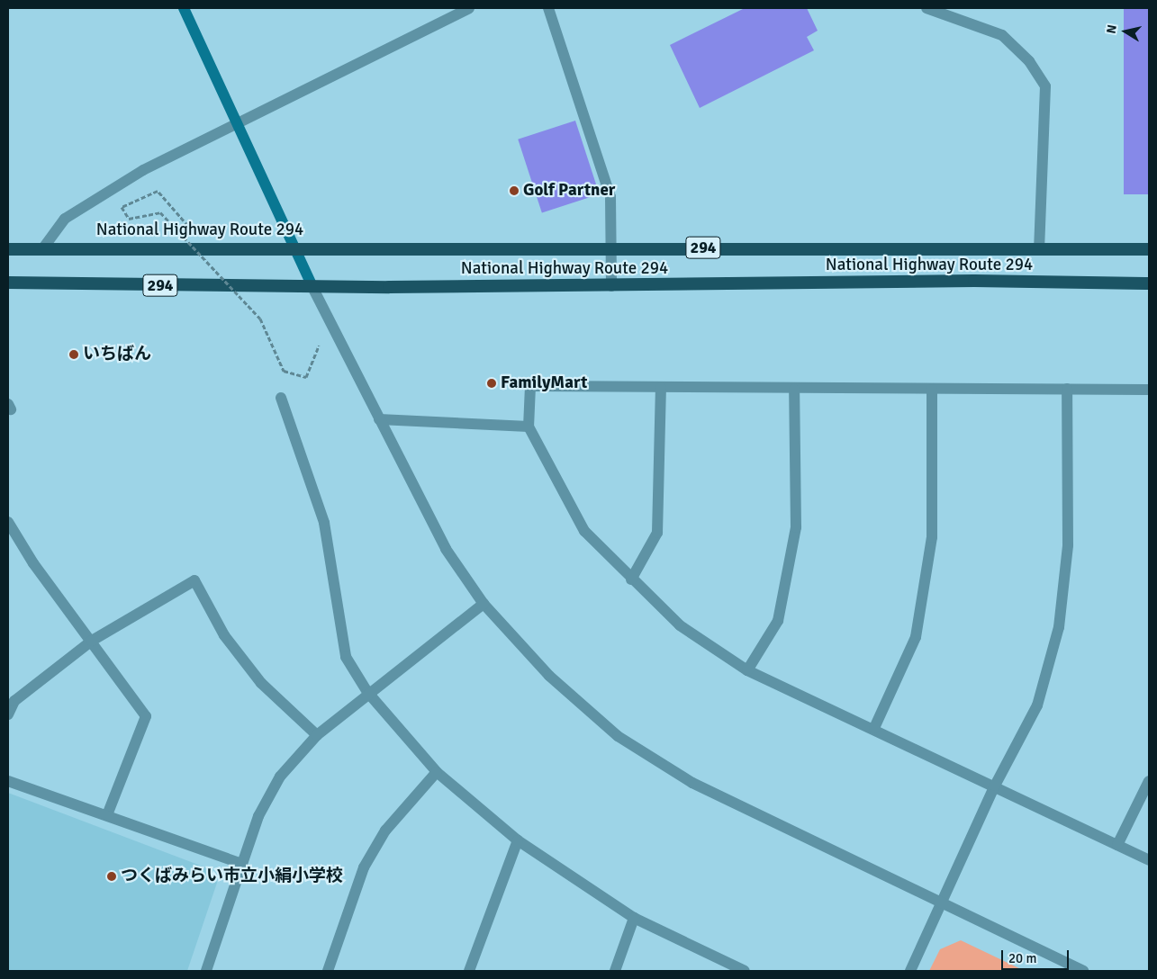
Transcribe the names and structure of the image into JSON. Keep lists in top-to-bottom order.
{
  "streets": {
    "highway": ["National Highway Route 294", "294"]
  },
  "places": [
    "Golf Partner",
    "いちばん",
    "FamilyMart",
    "つくばみらい市立小絹小学校"
  ],
  "scale_bar": "20 m",
  "north": "left"
}
